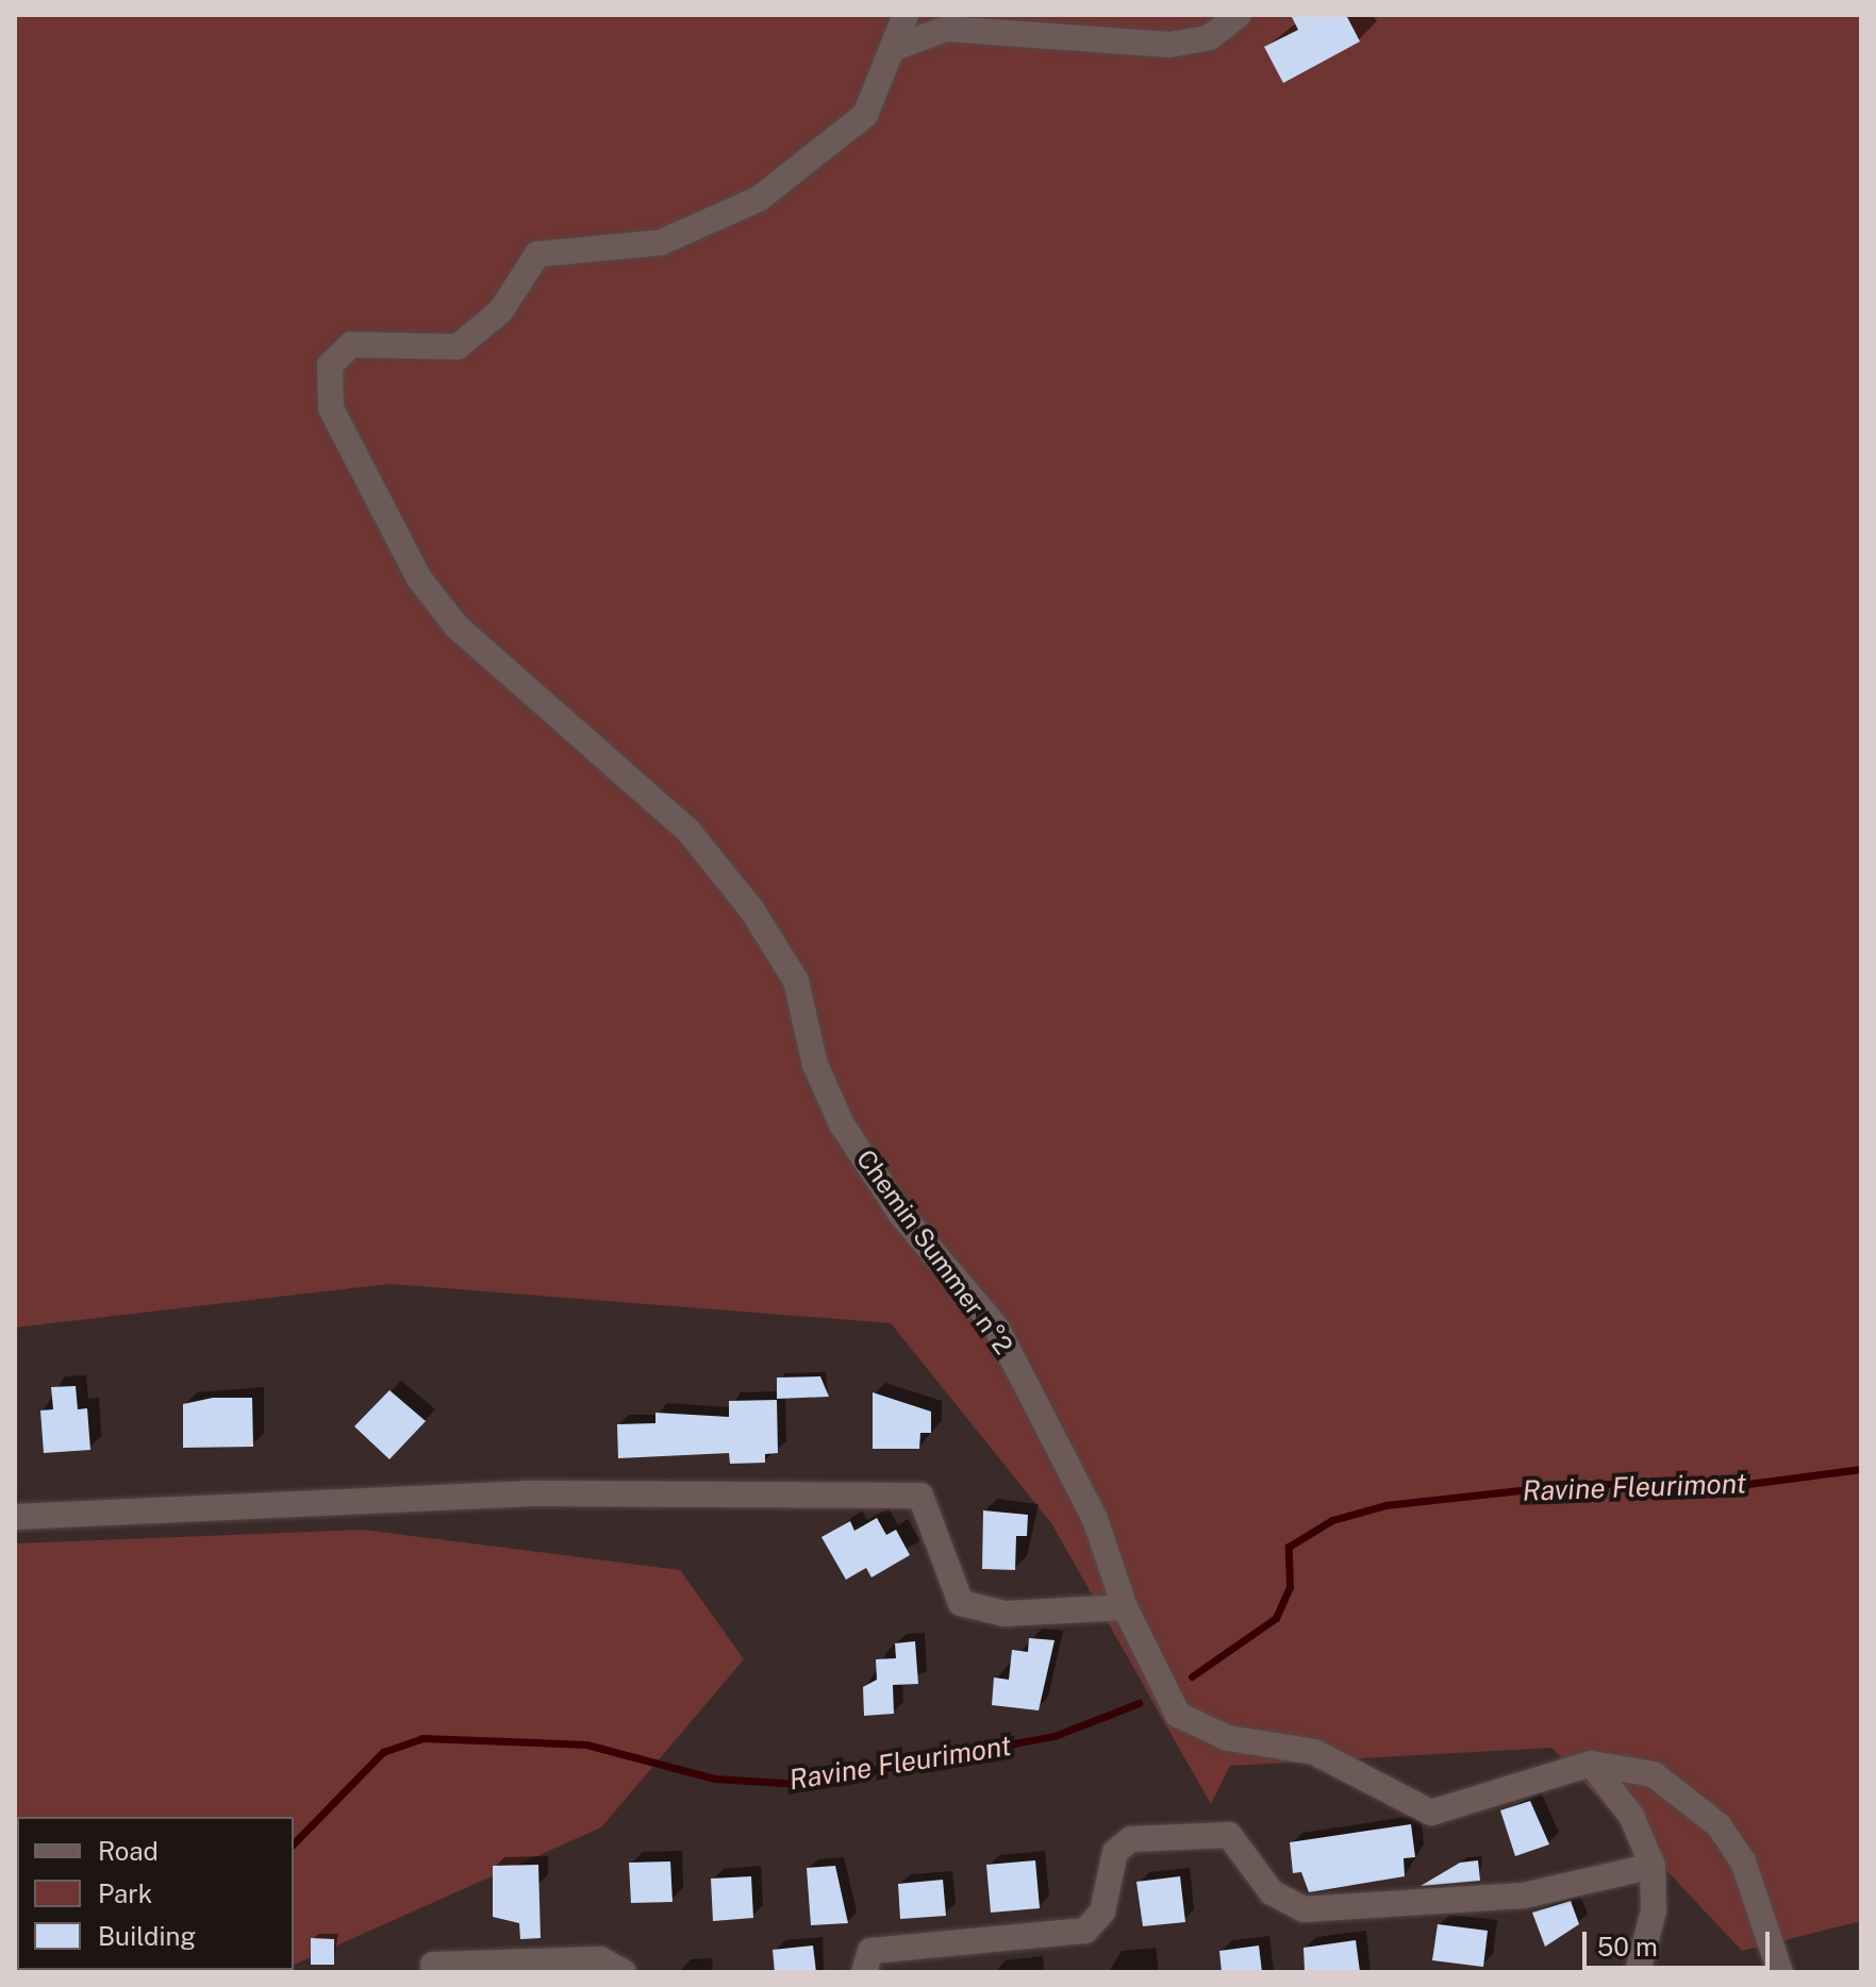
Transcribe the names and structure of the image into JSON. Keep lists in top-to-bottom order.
{
  "streets": {
    "street": ["Chemin Summer n°2"]
  },
  "water": ["Ravine Fleurimont"],
  "legend": ["Road", "Park", "Building"],
  "scale_bar": "50 m"
}
